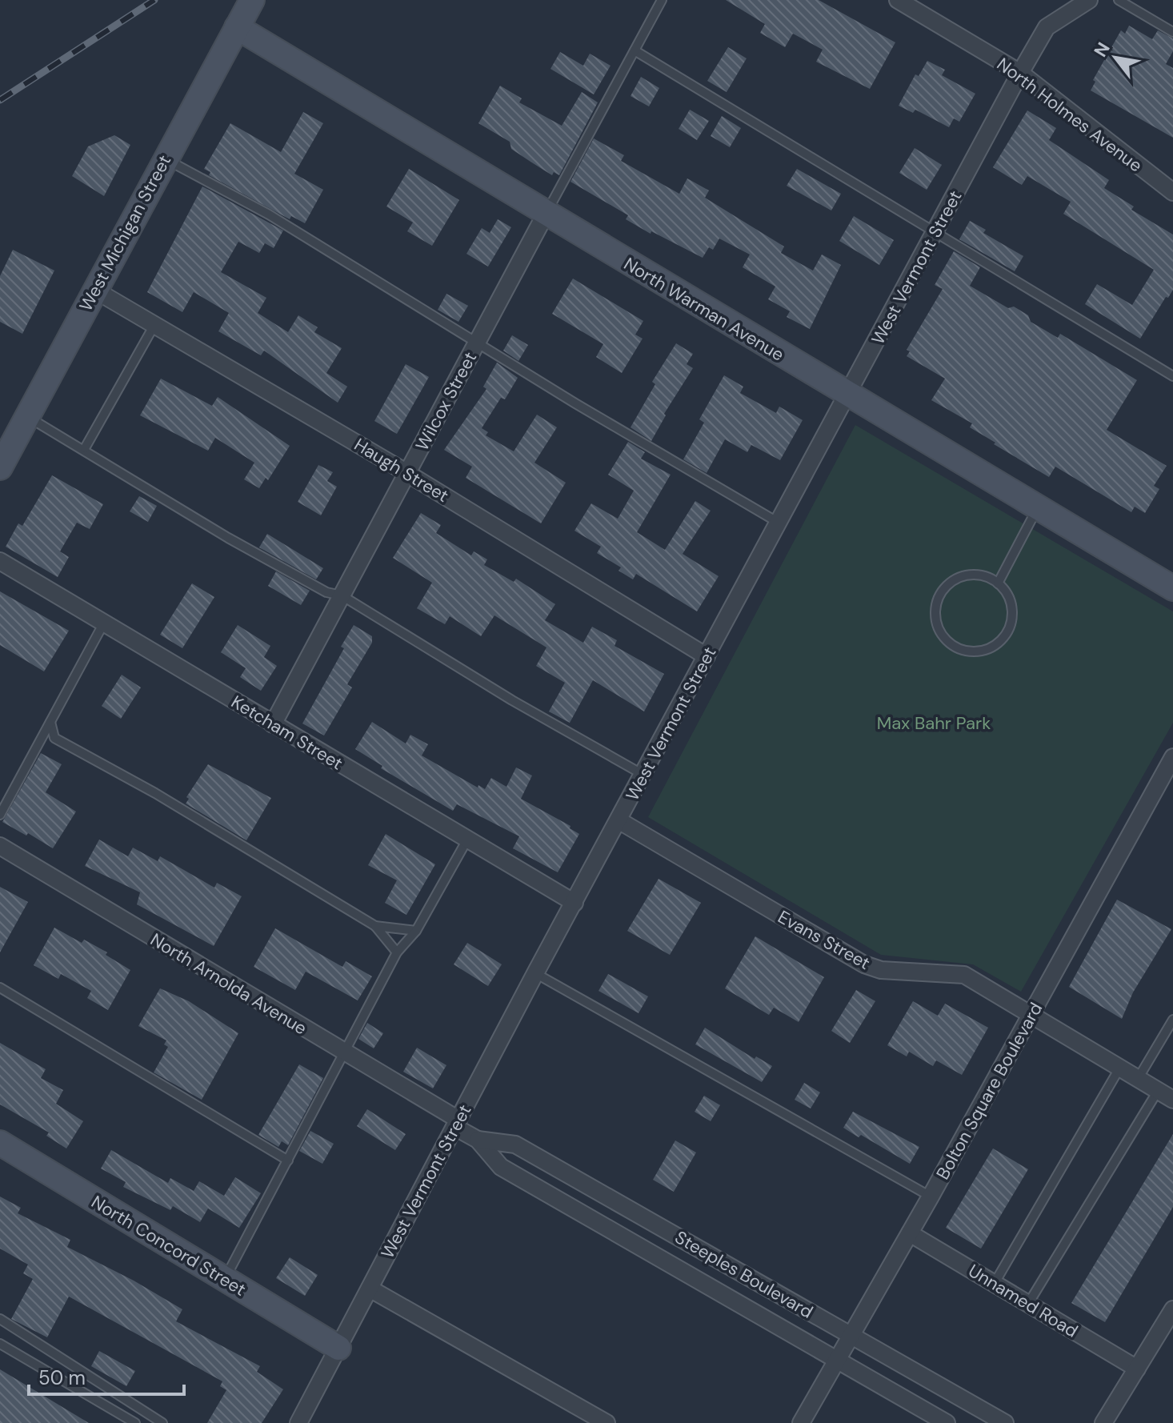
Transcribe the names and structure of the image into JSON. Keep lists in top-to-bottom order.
{
  "streets": {
    "street": [
      "North Holmes Avenue",
      "West Michigan Street",
      "West Vermont Street",
      "North Warman Avenue",
      "Wilcox Street",
      "Haugh Street",
      "Ketcham Street",
      "Evans Street",
      "North Arnolda Avenue",
      "Bolton Square Boulevard",
      "North Concord Street",
      "Steeples Boulevard",
      "Unnamed Road"
    ]
  },
  "crossings": [
    ["North Holmes Avenue", "West Vermont Street"],
    ["West Michigan Street", "North Warman Avenue"],
    ["West Michigan Street", "Haugh Street"],
    ["West Vermont Street", "North Warman Avenue"],
    ["West Vermont Street", "Haugh Street"],
    ["West Vermont Street", "Ketcham Street"],
    ["West Vermont Street", "Evans Street"],
    ["West Vermont Street", "North Arnolda Avenue"],
    ["West Vermont Street", "North Concord Street"],
    ["West Vermont Street", "Steeples Boulevard"],
    ["North Warman Avenue", "Wilcox Street"],
    ["Wilcox Street", "Haugh Street"],
    ["Wilcox Street", "Ketcham Street"],
    ["Evans Street", "Bolton Square Boulevard"],
    ["North Arnolda Avenue", "Steeples Boulevard"],
    ["Bolton Square Boulevard", "Steeples Boulevard"],
    ["Bolton Square Boulevard", "Unnamed Road"]
  ],
  "parks": ["Max Bahr Park"],
  "scale_bar": "50 m",
  "north": "top left"
}
